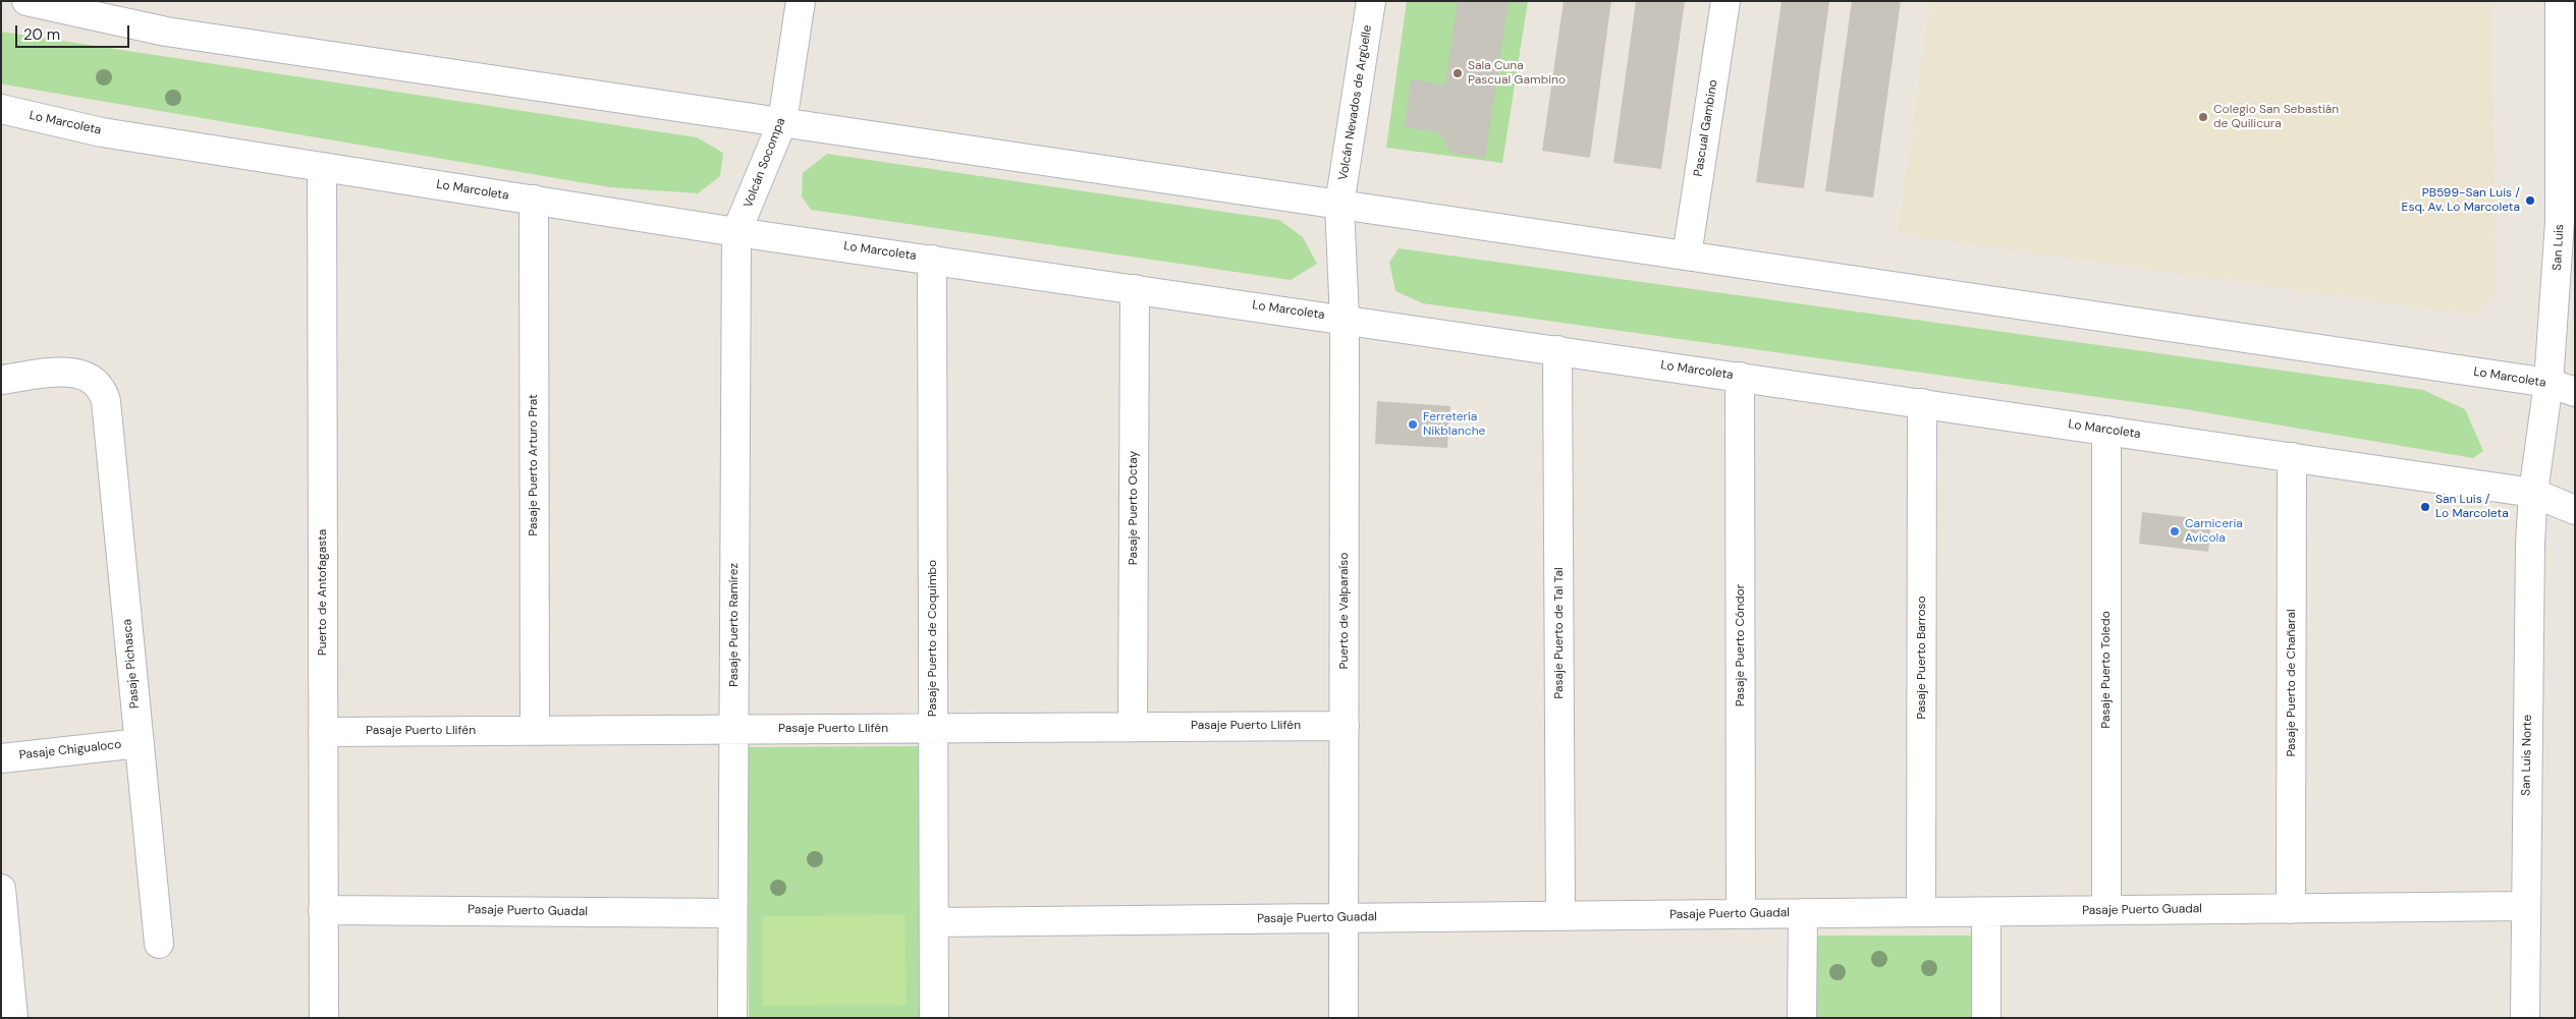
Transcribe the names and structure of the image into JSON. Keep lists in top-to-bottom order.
{
  "streets": {
    "street": [
      "Volcán Nevados de Argüelle",
      "Lo Marcoleta",
      "Pascual Gambino",
      "Volcán Socompa",
      "San Luis",
      "Pasaje Puerto Arturo Prat",
      "Pasaje Puerto Octay",
      "Puerto de Antofagasta",
      "Puerto de Valparaíso",
      "Pasaje Puerto Ramírez",
      "Pasaje Puerto de Tal Tal",
      "Pasaje Puerto de Coquimbo",
      "Pasaje Puerto Cóndor",
      "Pasaje Puerto Barroso",
      "Pasaje Pichasca",
      "Pasaje Puerto Toledo",
      "Pasaje Puerto de Chañaral",
      "Pasaje Puerto Llifén",
      "Pasaje Chigualoco",
      "San Luis Norte",
      "Pasaje Puerto Guadal"
    ]
  },
  "crossings": [
    ["Volcán Nevados de Argüelle", "Lo Marcoleta"],
    ["Volcán Nevados de Argüelle", "Puerto de Valparaíso"],
    ["Lo Marcoleta", "Pascual Gambino"],
    ["Lo Marcoleta", "Volcán Socompa"],
    ["Lo Marcoleta", "San Luis"],
    ["Lo Marcoleta", "Pasaje Puerto Arturo Prat"],
    ["Lo Marcoleta", "Pasaje Puerto Octay"],
    ["Lo Marcoleta", "Puerto de Antofagasta"],
    ["Lo Marcoleta", "Puerto de Valparaíso"],
    ["Lo Marcoleta", "Pasaje Puerto Ramírez"],
    ["Lo Marcoleta", "Pasaje Puerto de Tal Tal"],
    ["Lo Marcoleta", "Pasaje Puerto de Coquimbo"],
    ["Lo Marcoleta", "Pasaje Puerto Cóndor"],
    ["Lo Marcoleta", "Pasaje Puerto Barroso"],
    ["Lo Marcoleta", "Pasaje Puerto Toledo"],
    ["Lo Marcoleta", "Pasaje Puerto de Chañaral"],
    ["Lo Marcoleta", "San Luis Norte"],
    ["Volcán Socompa", "Pasaje Puerto Ramírez"],
    ["San Luis", "San Luis Norte"],
    ["Pasaje Puerto Arturo Prat", "Pasaje Puerto Llifén"],
    ["Pasaje Puerto Octay", "Pasaje Puerto Llifén"],
    ["Puerto de Antofagasta", "Pasaje Puerto Llifén"],
    ["Puerto de Antofagasta", "Pasaje Puerto Guadal"],
    ["Puerto de Valparaíso", "Pasaje Puerto Llifén"],
    ["Puerto de Valparaíso", "Pasaje Puerto Guadal"],
    ["Pasaje Puerto Ramírez", "Pasaje Puerto Llifén"],
    ["Pasaje Puerto Ramírez", "Pasaje Puerto Guadal"],
    ["Pasaje Puerto de Tal Tal", "Pasaje Puerto Guadal"],
    ["Pasaje Puerto de Coquimbo", "Pasaje Puerto Llifén"],
    ["Pasaje Puerto de Coquimbo", "Pasaje Puerto Guadal"],
    ["Pasaje Puerto Cóndor", "Pasaje Puerto Guadal"],
    ["Pasaje Puerto Barroso", "Pasaje Puerto Guadal"],
    ["Pasaje Pichasca", "Pasaje Chigualoco"],
    ["Pasaje Puerto Toledo", "Pasaje Puerto Guadal"],
    ["Pasaje Puerto de Chañaral", "Pasaje Puerto Guadal"],
    ["San Luis Norte", "Pasaje Puerto Guadal"]
  ],
  "places": [
    "Sala Cuna Pascual Gambino",
    "Colegio San Sebastián de Quilicura",
    "PB599-San Luis / Esq. Av. Lo Marcoleta",
    "Ferretería Nikblanche",
    "San Luis / Lo Marcoleta",
    "Carniceria Avicola"
  ],
  "scale_bar": "20 m"
}
